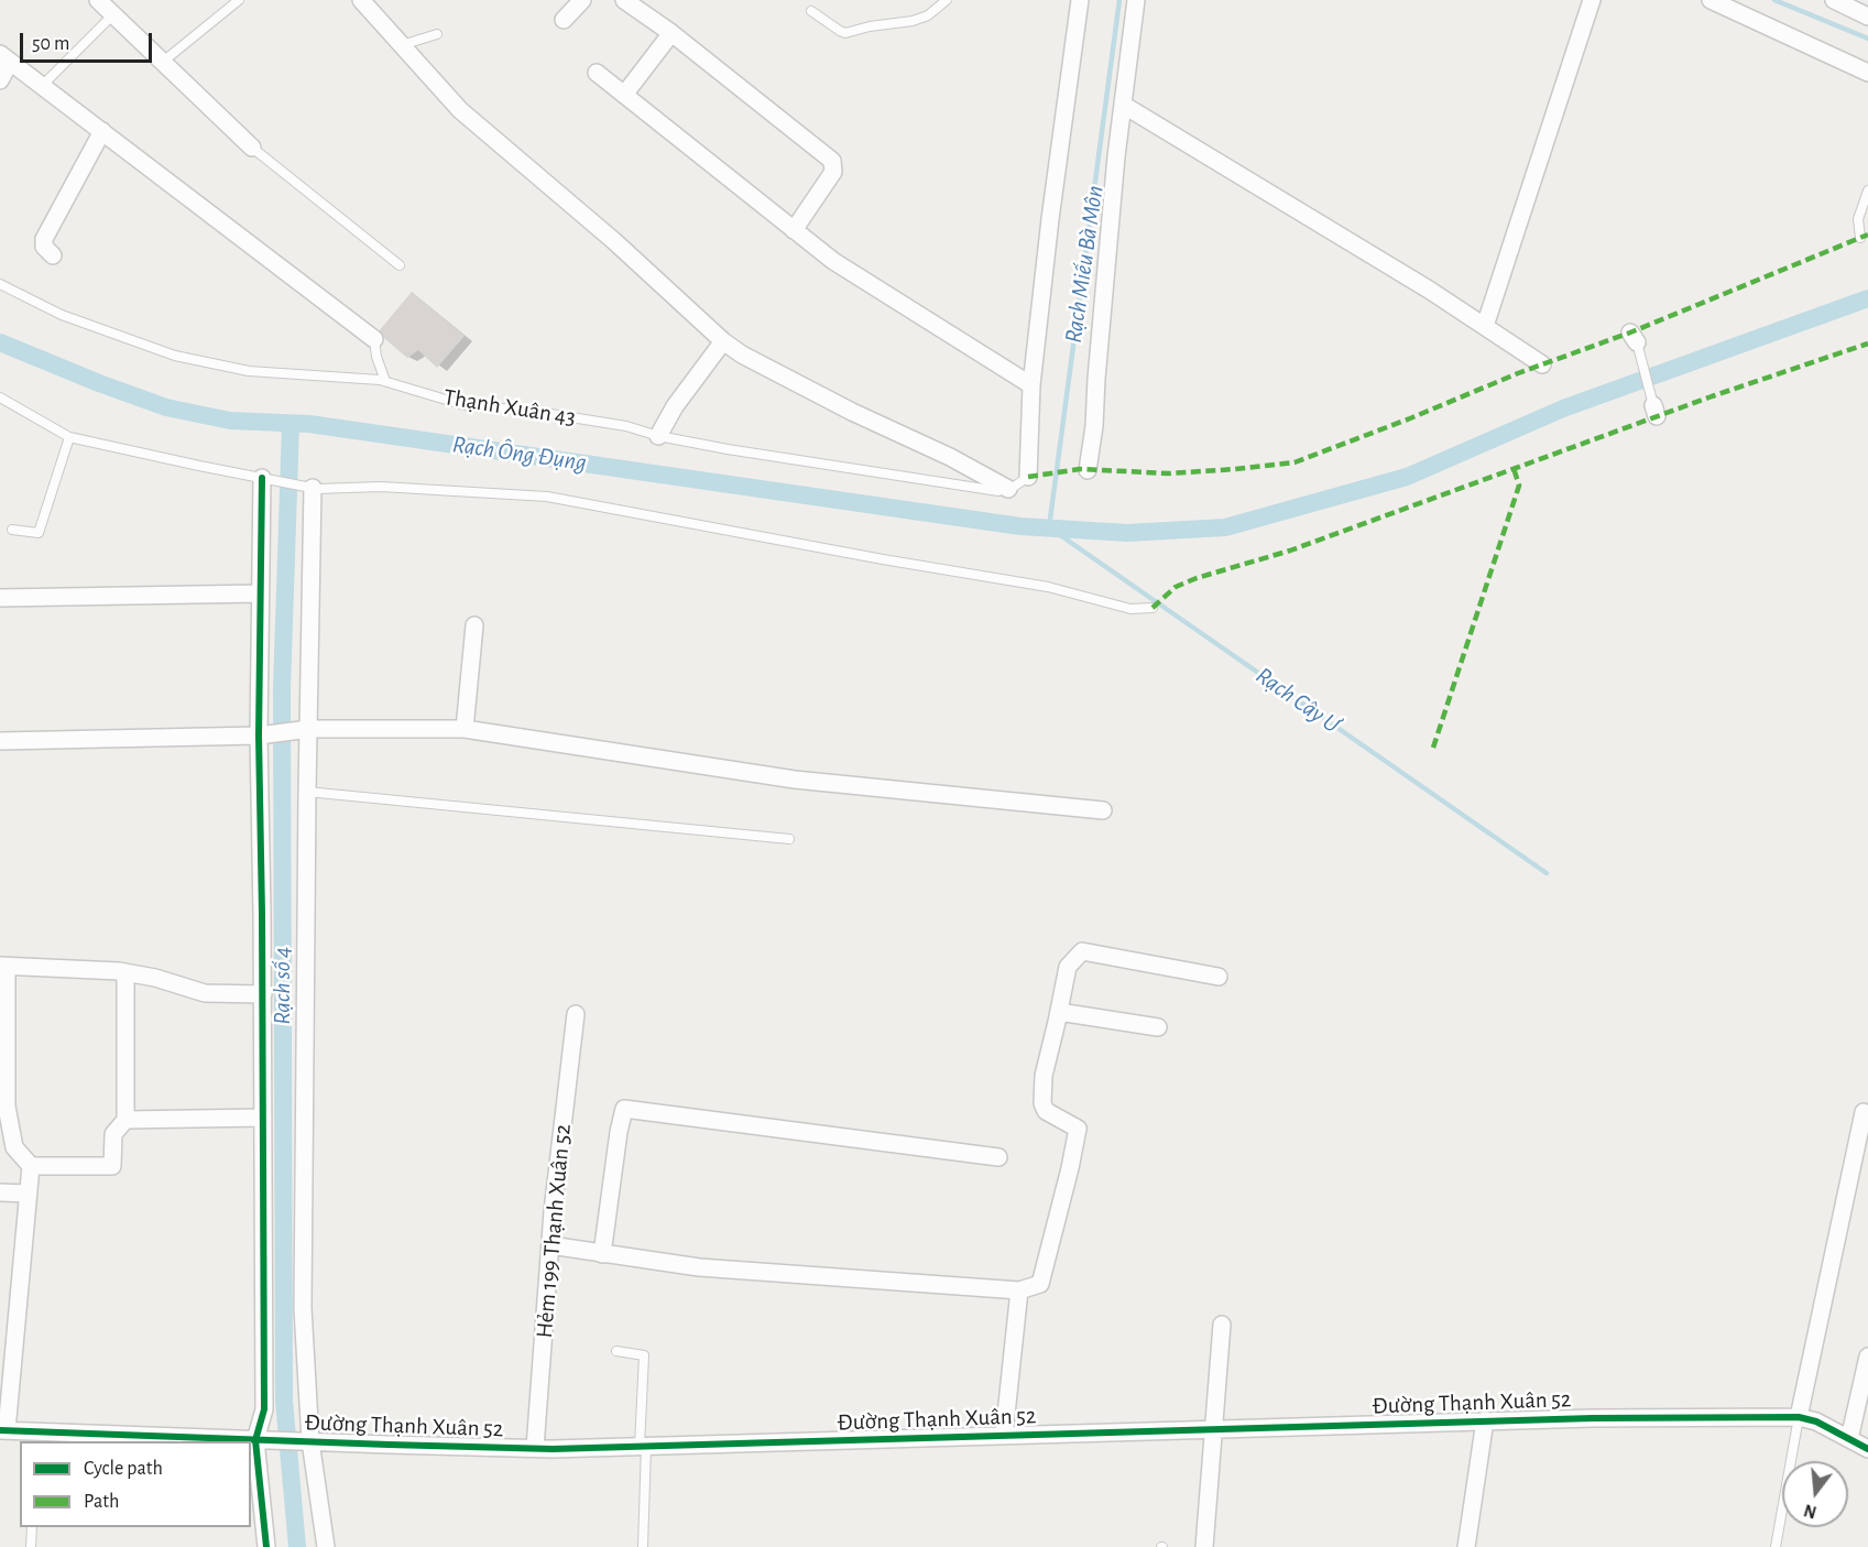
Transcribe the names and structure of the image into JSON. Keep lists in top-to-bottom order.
{
  "streets": {
    "street": ["Hẻm 199 Thạnh Xuân 52", "Đường Thạnh Xuân 52"],
    "lane": ["Thạnh Xuân 43"]
  },
  "crossings": [
    ["Hẻm 199 Thạnh Xuân 52", "Đường Thạnh Xuân 52"]
  ],
  "water": [
    "Rạch Miếu Bà Môn",
    "Rạch Ông Đụng",
    "Rạch Cây Ư",
    "Rạch số 4"
  ],
  "legend": ["Cycle path", "Path"],
  "scale_bar": "50 m",
  "north": "bottom"
}
